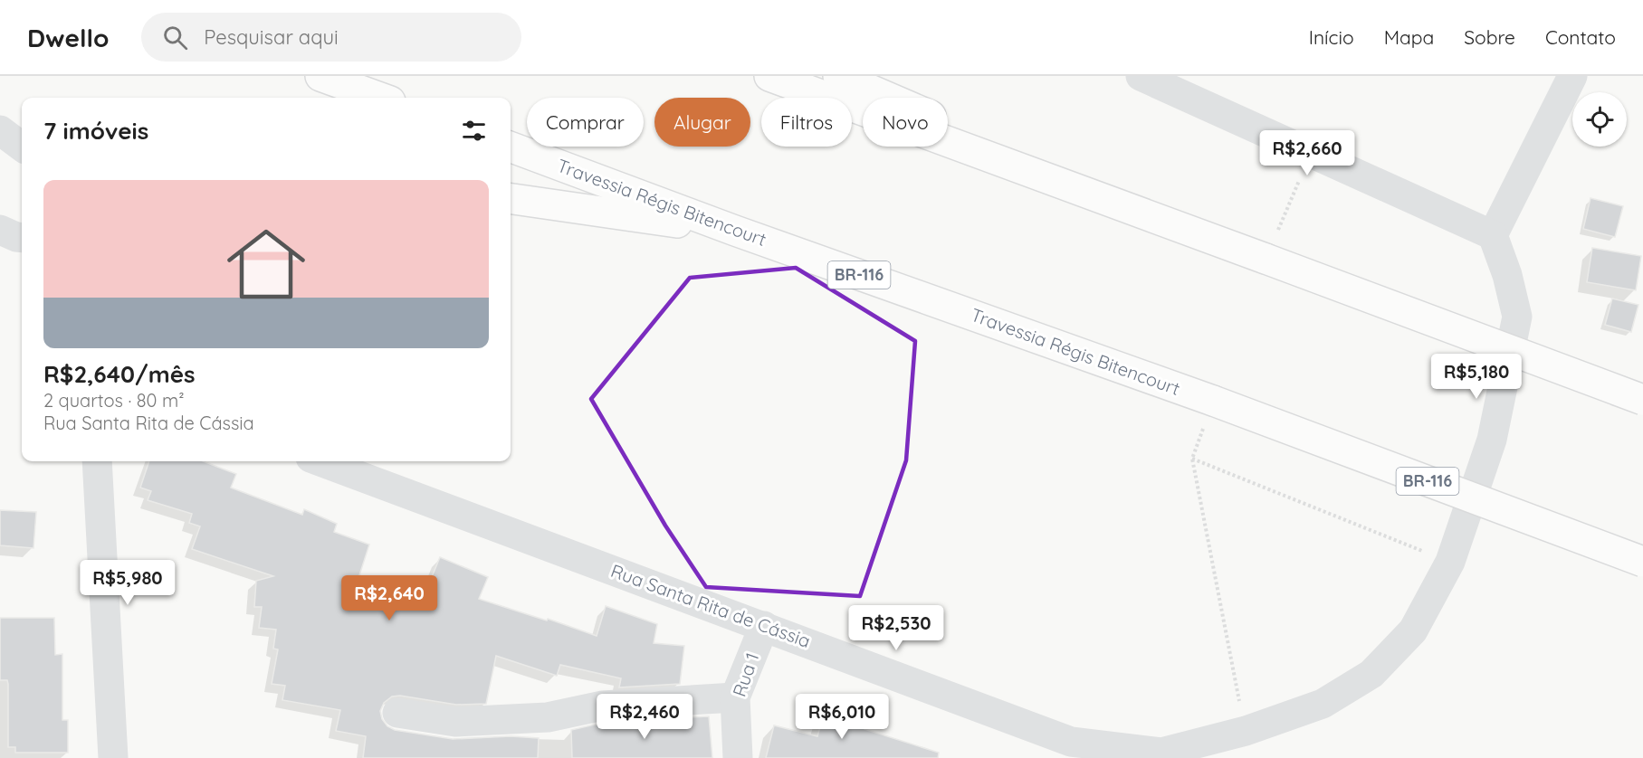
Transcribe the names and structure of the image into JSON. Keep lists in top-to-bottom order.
{
  "streets": {
    "highway": ["Travessia Régis Bitencourt", "BR-116"],
    "street": ["Rua Santa Rita de Cássia", "Rua 1"]
  },
  "crossings": [
    ["Rua Santa Rita de Cássia", "Rua 1"]
  ],
  "page": {
    "header": "Dwello",
    "search": "Pesquisar aqui",
    "nav": [
      "Início",
      "Mapa",
      "Sobre",
      "Contato"
    ],
    "chip": [
      "Comprar",
      "Alugar",
      "Filtros",
      "Novo"
    ],
    "heading": "7 imóveis",
    "price": [
      "R$2,660",
      "R$5,180",
      "R$5,980",
      "R$2,640",
      "R$2,530",
      "R$2,460",
      "R$6,010"
    ],
    "list": [
      {
        "name": "R$2,640/mês",
        "note": "2 quartos · 80 m² · Rua Santa Rita de Cássia"
      }
    ]
  }
}
